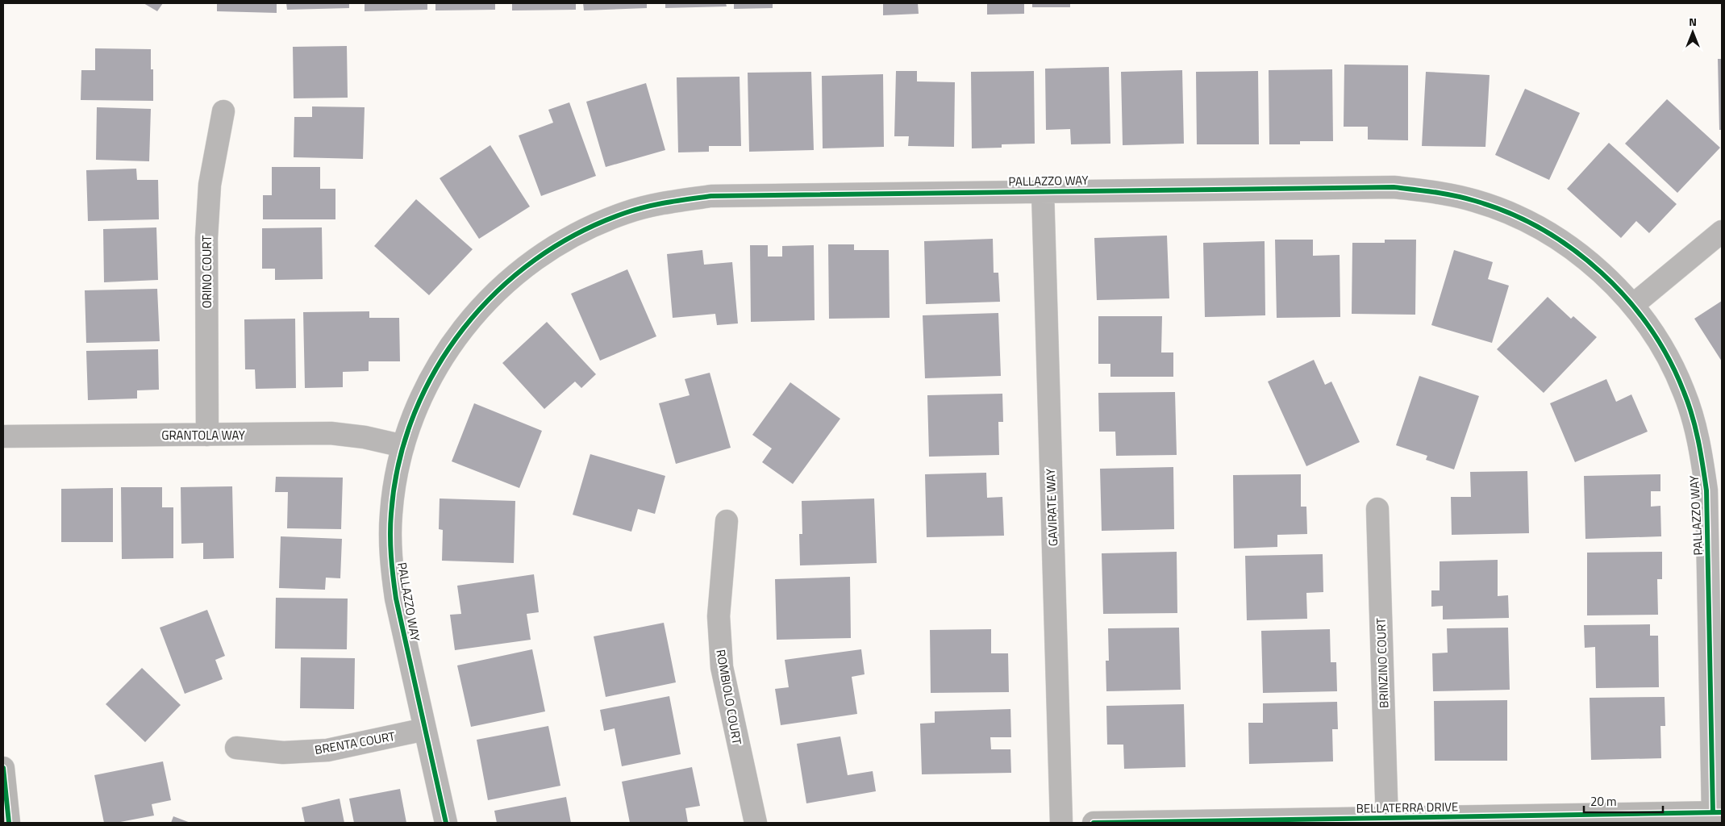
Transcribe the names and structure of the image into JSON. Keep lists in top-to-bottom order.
{
  "streets": {
    "street": [
      "PALLAZZO WAY",
      "ORINO COURT",
      "GRANTOLA WAY",
      "GAVIRATE WAY",
      "BRINZINO COURT",
      "ROMBIOLO COURT",
      "BRENTA COURT",
      "BELLATERRA DRIVE"
    ]
  },
  "crossings": [
    ["PALLAZZO WAY", "GRANTOLA WAY"],
    ["PALLAZZO WAY", "GAVIRATE WAY"],
    ["PALLAZZO WAY", "BRENTA COURT"],
    ["PALLAZZO WAY", "BELLATERRA DRIVE"],
    ["ORINO COURT", "GRANTOLA WAY"],
    ["BRINZINO COURT", "BELLATERRA DRIVE"]
  ],
  "scale_bar": "20 m",
  "north": "top"
}
